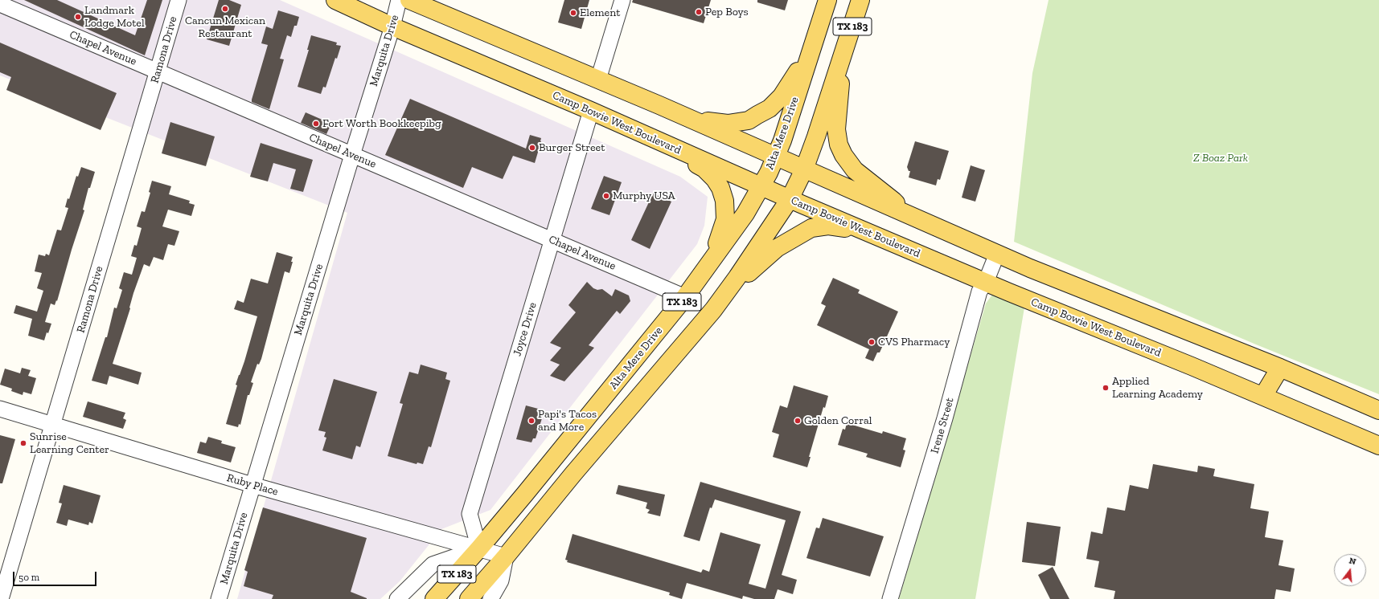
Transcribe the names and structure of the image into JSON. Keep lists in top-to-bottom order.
{
  "streets": {
    "main road": ["TX 183", "Camp Bowie West Boulevard", "Alta Mere Drive"],
    "street": [
      "Chapel Avenue",
      "Ramona Drive",
      "Marquita Drive",
      "Joyce Drive",
      "Irene Street",
      "Ruby Place"
    ]
  },
  "crossings": [
    ["TX 183", "Camp Bowie West Boulevard"],
    ["TX 183", "Ruby Place"],
    ["Chapel Avenue", "Ramona Drive"],
    ["Chapel Avenue", "Marquita Drive"],
    ["Chapel Avenue", "Alta Mere Drive"],
    ["Chapel Avenue", "Joyce Drive"],
    ["Ramona Drive", "Ruby Place"],
    ["Marquita Drive", "Camp Bowie West Boulevard"],
    ["Marquita Drive", "Ruby Place"],
    ["Camp Bowie West Boulevard", "Alta Mere Drive"],
    ["Camp Bowie West Boulevard", "Joyce Drive"],
    ["Camp Bowie West Boulevard", "Irene Street"],
    ["Alta Mere Drive", "Joyce Drive"],
    ["Alta Mere Drive", "Ruby Place"],
    ["Joyce Drive", "Ruby Place"]
  ],
  "parks": ["Z Boaz Park"],
  "places": [
    "Cancun Mexican Restaurant",
    "Pep Boys",
    "Element",
    "Landmark Lodge Motel",
    "Fort Worth Bookkeepibg",
    "Burger Street",
    "Murphy USA",
    "CVS Pharmacy",
    "Applied Learning Academy",
    "Papi's Tacos and More",
    "Golden Corral",
    "Sunrise Learning Center"
  ],
  "scale_bar": "50 m",
  "north": "top"
}
